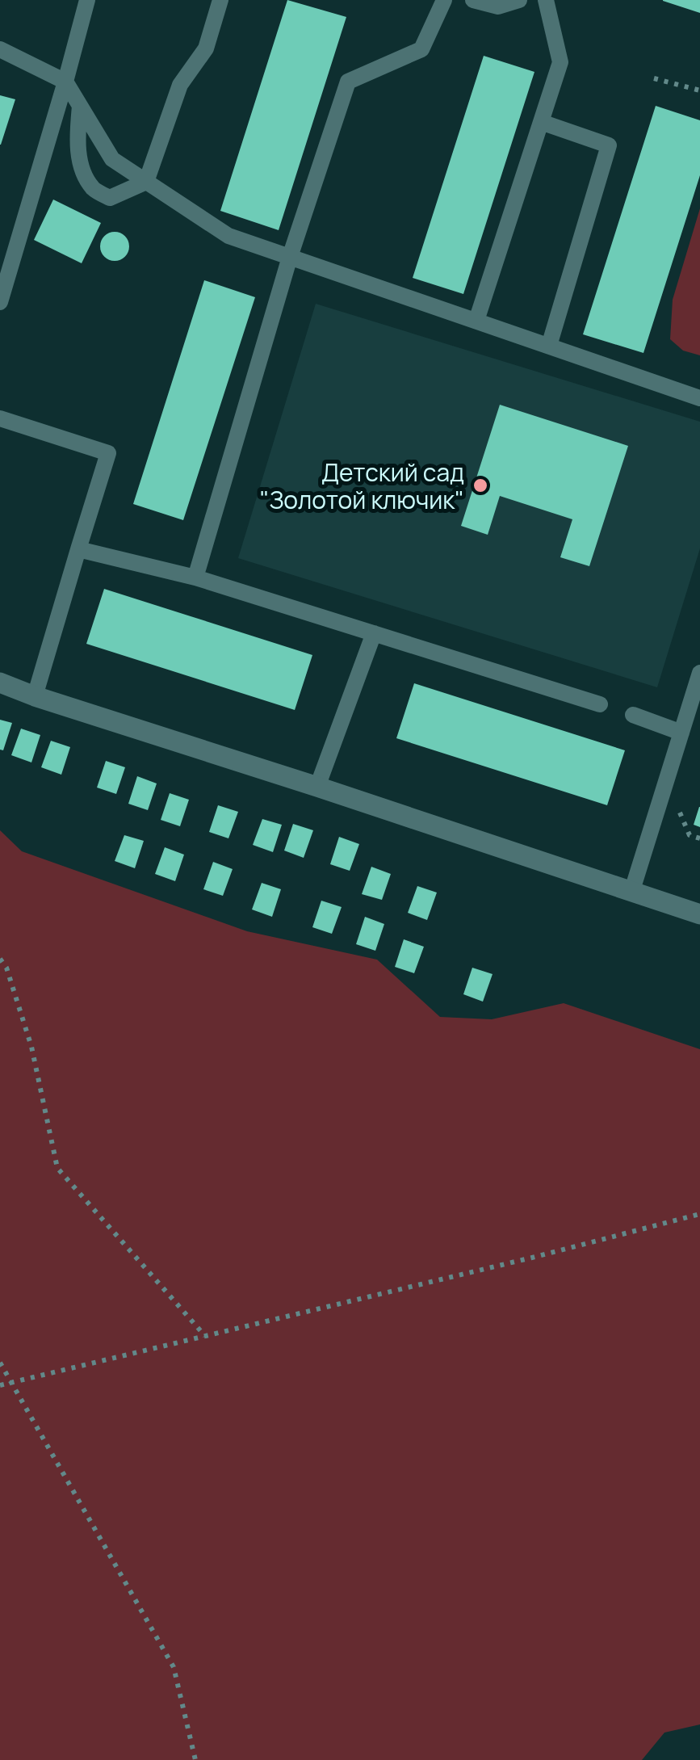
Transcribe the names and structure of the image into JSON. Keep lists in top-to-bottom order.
{
  "places": ["Детский сад \"Золотой ключик\""]
}
